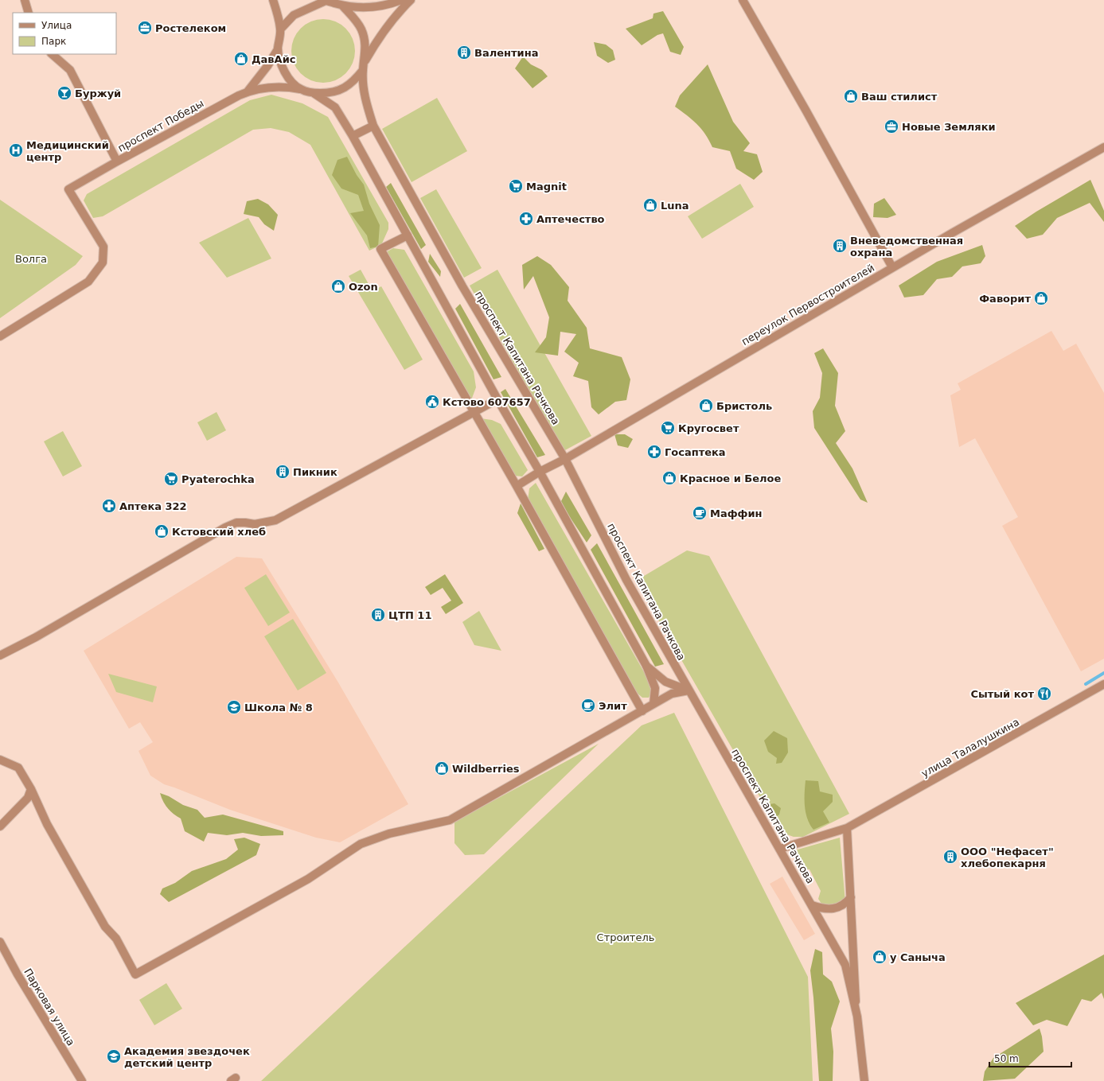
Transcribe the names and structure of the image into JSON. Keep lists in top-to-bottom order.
{
  "streets": {
    "street": [
      "проспект Победы",
      "переулок Первостроителей",
      "проспект Капитана Рачкова",
      "улица Талалушкина",
      "Парковая улица"
    ]
  },
  "crossings": [
    ["переулок Первостроителей", "проспект Капитана Рачкова"],
    ["проспект Капитана Рачкова", "улица Талалушкина"]
  ],
  "parks": ["Волга", "Строитель"],
  "places": {
    "office": ["Ростелеком", "Новые Земляки"],
    "building": [
      "Валентина",
      "Вневедомственная охрана",
      "Пикник",
      "ЦТП 11",
      "ООО \"Нефасет\" хлебопекарня"
    ],
    "shop": [
      "ДавАйс",
      "Ваш стилист",
      "Luna",
      "Ozon",
      "Фаворит",
      "Бристоль",
      "Красное и Белое",
      "Кстовский хлеб",
      "Wildberries",
      "у Саныча"
    ],
    "bar": ["Буржуй"],
    "hospital": ["Медицинский центр"],
    "supermarket": ["Magnit", "Кругосвет", "Pyaterochka"],
    "pharmacy": ["Аптечество", "Госаптека", "Аптека 322"],
    "public building": ["Кстово 607657"],
    "cafe": ["Маффин", "Элит"],
    "restaurant": ["Сытый кот"],
    "school or university": ["Школа № 8", "Академия звездочек детский центр"]
  },
  "legend": ["Улица", "Парк"],
  "scale_bar": "50 m"
}
